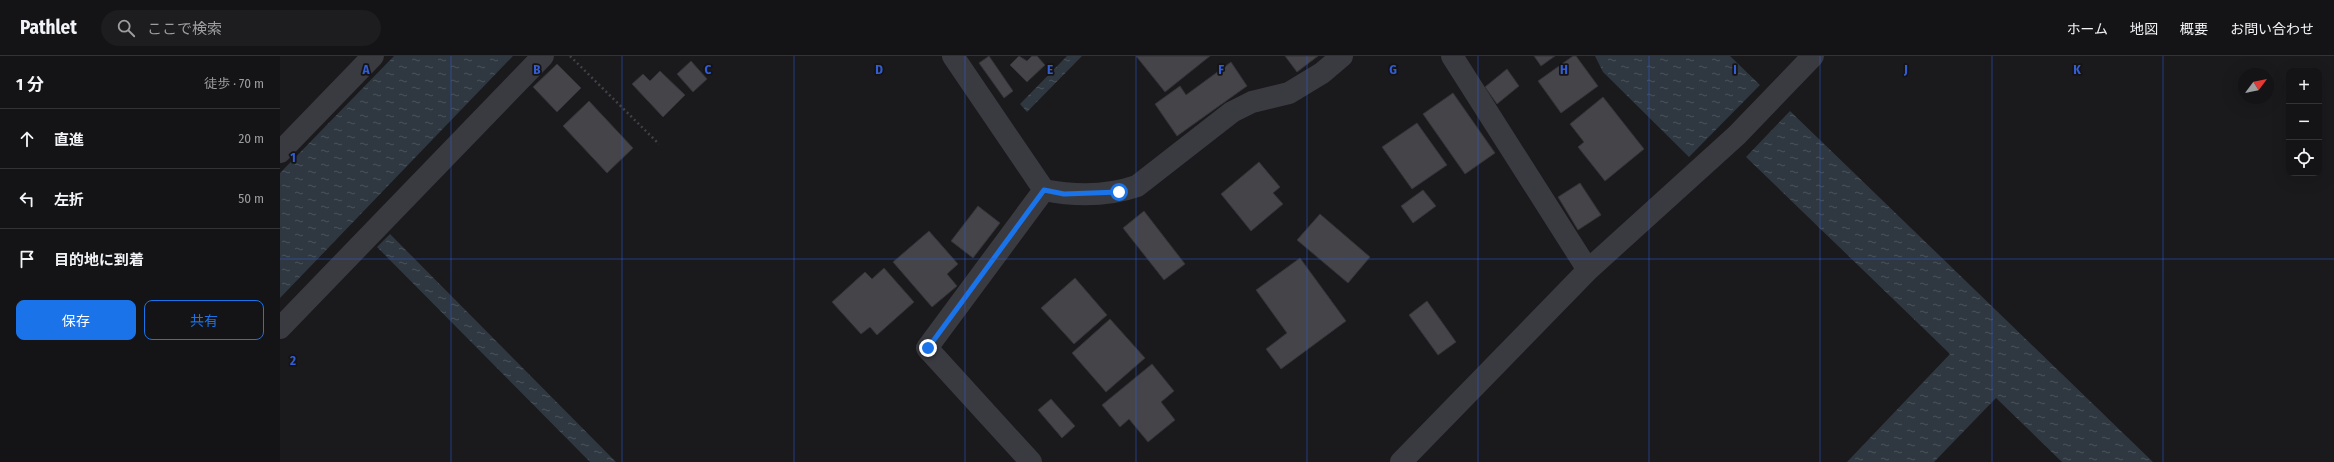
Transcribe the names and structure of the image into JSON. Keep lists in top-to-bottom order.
{
  "north": "top right",
  "page": {
    "header": "Pathlet",
    "search": "ここで検索",
    "nav": [
      "ホーム",
      "地図",
      "概要",
      "お問い合わせ"
    ],
    "heading": ["1 分", "徒歩 · 70 m"],
    "map_buttons": ["+", "−"],
    "list": [
      ["直進", "20 m"],
      ["左折", "50 m"],
      "目的地に到着"
    ],
    "buttons": ["保存", "共有"]
  },
  "grid": {
    "columns": [
      "A",
      "B",
      "C",
      "D",
      "E",
      "F",
      "G",
      "H",
      "I",
      "J",
      "K"
    ],
    "rows": ["1", "2"]
  }
}
